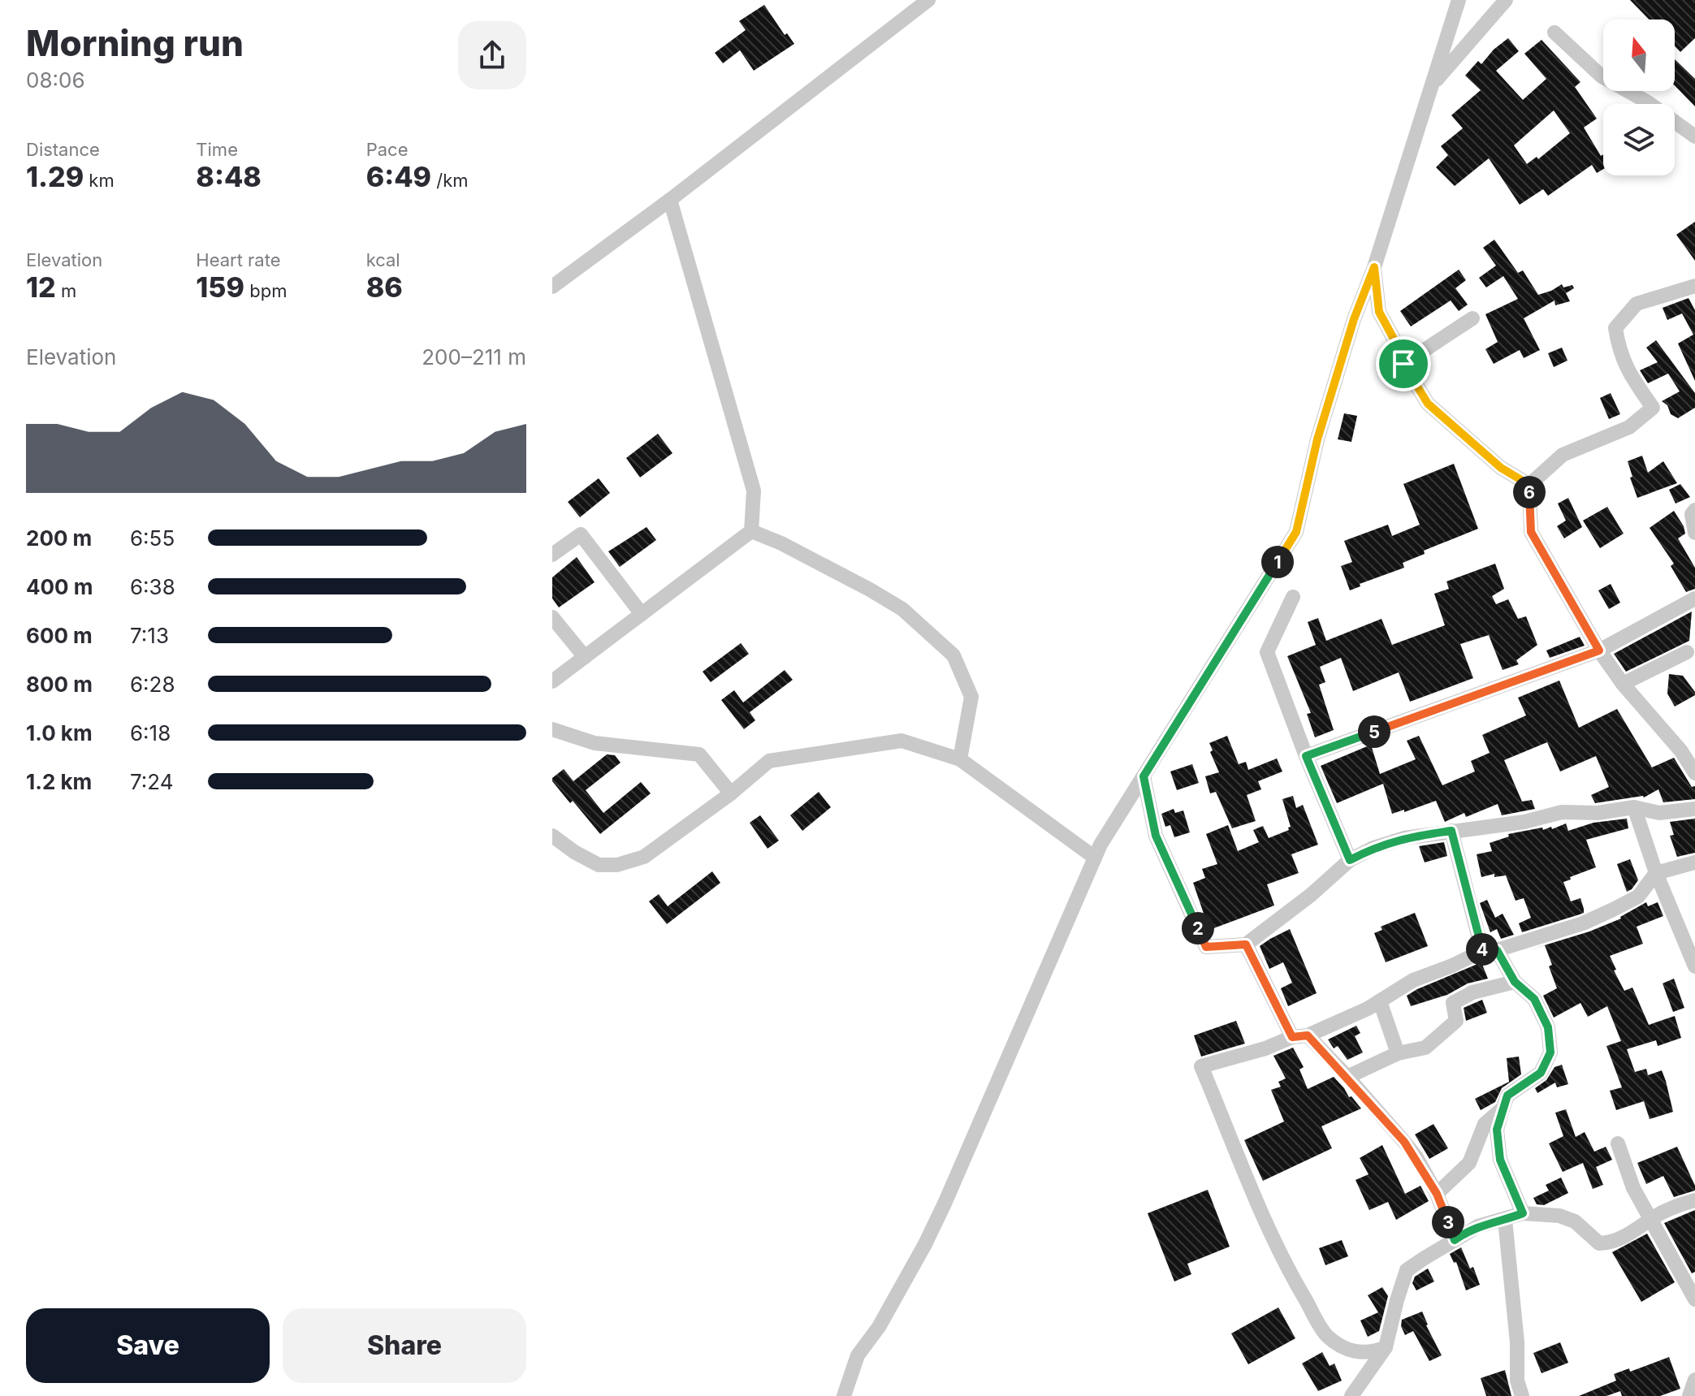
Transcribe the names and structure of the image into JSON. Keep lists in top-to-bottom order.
{
  "north": "top",
  "page": {
    "heading": ["Morning run", "08:06"],
    "stats": [
      ["Distance", "1.29 km"],
      ["Time", "8:48"],
      ["Pace", "6:49 /km"],
      ["Elevation", "12 m"],
      ["Heart rate", "159 bpm"],
      ["kcal", "86"]
    ],
    "chart": ["Elevation", "200–211 m"],
    "pins": [
      "6",
      "1",
      "5",
      "2",
      "4",
      "3"
    ],
    "list": [
      {
        "name": "200 m",
        "note": "6:55"
      },
      {
        "name": "400 m",
        "note": "6:38"
      },
      {
        "name": "600 m",
        "note": "7:13"
      },
      {
        "name": "800 m",
        "note": "6:28"
      },
      {
        "name": "1.0 km",
        "note": "6:18"
      },
      {
        "name": "1.2 km",
        "note": "7:24"
      }
    ],
    "buttons": ["Save", "Share"]
  }
}
